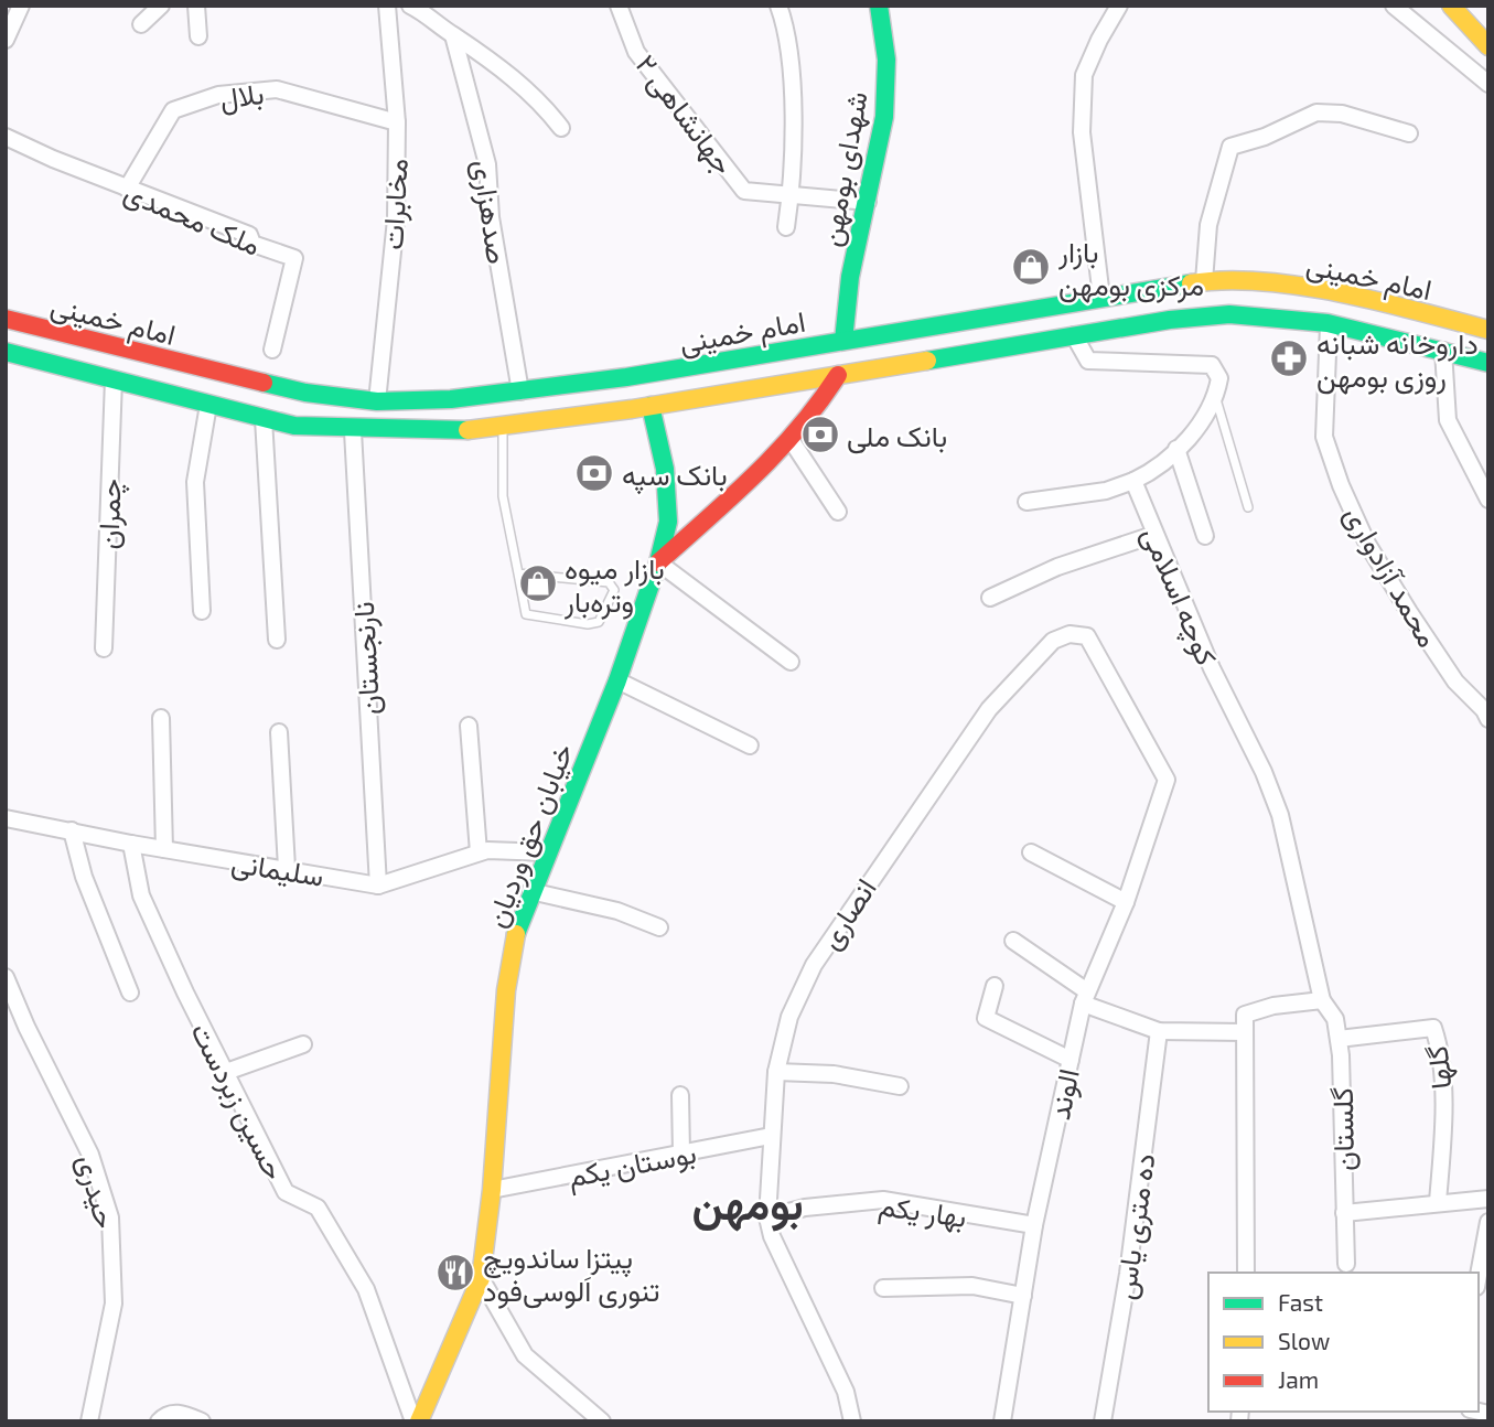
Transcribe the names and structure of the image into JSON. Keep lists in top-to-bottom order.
{
  "streets": {
    "main road": ["شهدای بومهن", "امام خمینی", "خیابان حق وردیان"],
    "street": [
      "بلال",
      "جهانشاهی ۲",
      "مخابرات",
      "صدهزاری",
      "ملک محمدی",
      "چمران",
      "محمد آزادواری",
      "کوچه اسلامی",
      "نارنجستان",
      "سلیمانی",
      "انصاری",
      "گلها",
      "الوند",
      "حسین زبردست",
      "گلستان",
      "بوستان یکم",
      "حیدری",
      "بهار یکم",
      "ده متری یاس"
    ]
  },
  "crossings": [
    ["بلال", "مخابرات"],
    ["بلال", "ملک محمدی"],
    ["جهانشاهی ۲", "شهدای بومهن"],
    ["شهدای بومهن", "امام خمینی"],
    ["مخابرات", "امام خمینی"],
    ["صدهزاری", "امام خمینی"],
    ["امام خمینی", "چمران"],
    ["امام خمینی", "محمد آزادواری"],
    ["امام خمینی", "نارنجستان"],
    ["امام خمینی", "خیابان حق وردیان"],
    ["کوچه اسلامی", "گلستان"],
    ["نارنجستان", "سلیمانی"],
    ["خیابان حق وردیان", "سلیمانی"],
    ["خیابان حق وردیان", "حسین زبردست"],
    ["خیابان حق وردیان", "بوستان یکم"],
    ["سلیمانی", "حسین زبردست"],
    ["انصاری", "الوند"],
    ["انصاری", "بوستان یکم"],
    ["انصاری", "بهار یکم"],
    ["گلها", "گلستان"],
    ["الوند", "بهار یکم"]
  ],
  "districts": ["بومهن"],
  "places": {
    "shop": ["بازار مرکزی بومهن", "بازار میوه وتره‌بار"],
    "pharmacy": ["داروخانه شبانه روزی بومهن"],
    "bank": ["بانک ملی", "بانک سپه"],
    "restaurant": ["پیتزا ساندویچ تنوری اَلوسی‌‌فود"]
  },
  "legend": ["Fast", "Slow", "Jam"]
}
